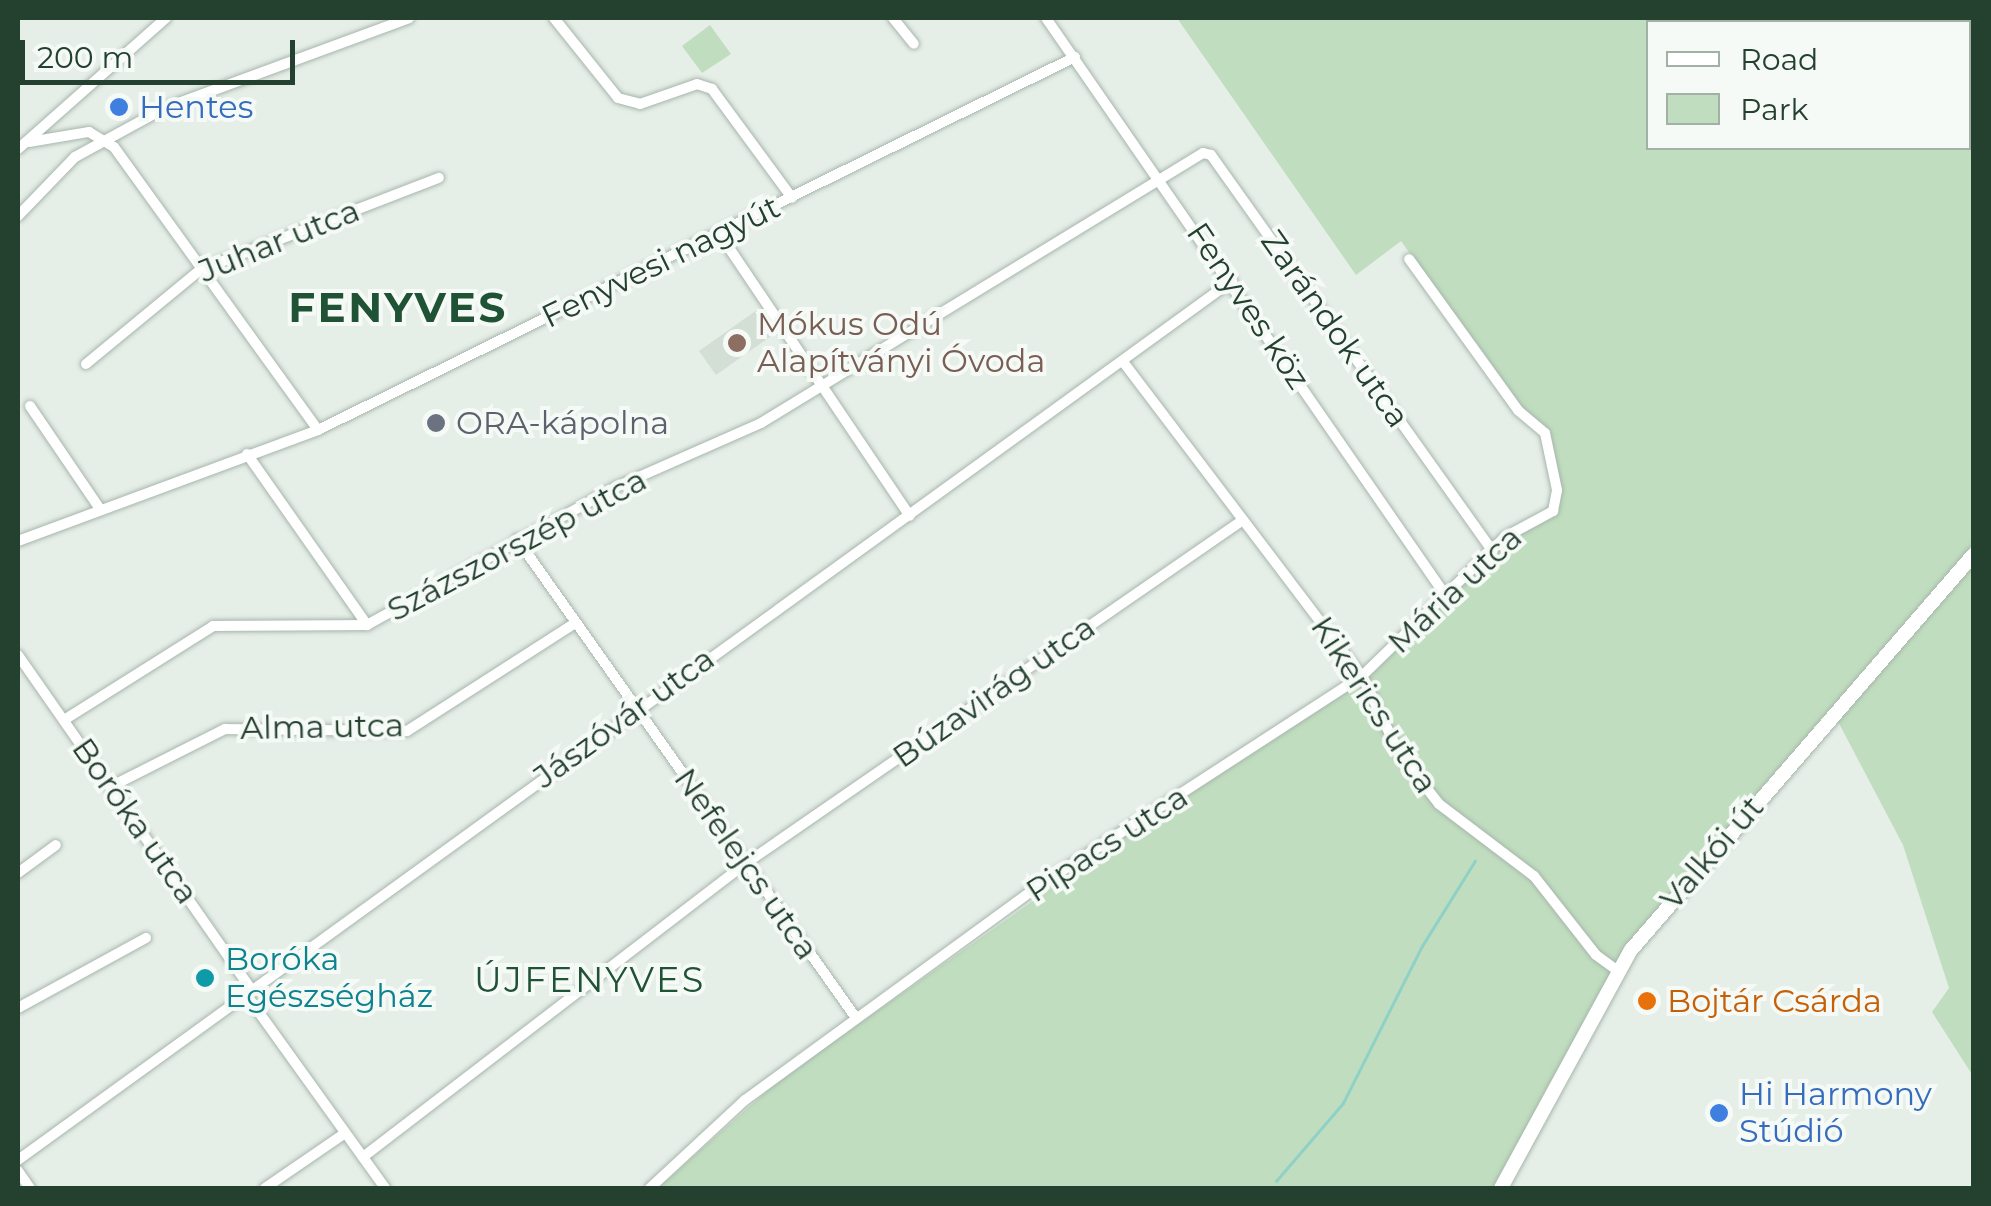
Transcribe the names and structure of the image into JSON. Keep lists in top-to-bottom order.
{
  "streets": {
    "main road": ["Valkói út"],
    "street": [
      "Juhar utca",
      "Fenyvesi nagyút",
      "Fenyves köz",
      "Zarándok utca",
      "Százszorszép utca",
      "Mária utca",
      "Búzavirág utca",
      "Kikerics utca",
      "Jászóvár utca",
      "Alma utca",
      "Boróka utca",
      "Pipacs utca",
      "Nefelejcs utca"
    ]
  },
  "crossings": [
    ["Fenyvesi nagyút", "Fenyves köz"],
    ["Fenyves köz", "Zarándok utca"],
    ["Fenyves köz", "Százszorszép utca"],
    ["Fenyves köz", "Mária utca"],
    ["Fenyves köz", "Jászóvár utca"],
    ["Zarándok utca", "Százszorszép utca"],
    ["Zarándok utca", "Mária utca"],
    ["Százszorszép utca", "Boróka utca"],
    ["Százszorszép utca", "Nefelejcs utca"],
    ["Mária utca", "Kikerics utca"],
    ["Mária utca", "Pipacs utca"],
    ["Búzavirág utca", "Kikerics utca"],
    ["Búzavirág utca", "Boróka utca"],
    ["Búzavirág utca", "Nefelejcs utca"],
    ["Kikerics utca", "Jászóvár utca"],
    ["Kikerics utca", "Pipacs utca"],
    ["Kikerics utca", "Valkói út"],
    ["Jászóvár utca", "Boróka utca"],
    ["Jászóvár utca", "Nefelejcs utca"],
    ["Alma utca", "Boróka utca"],
    ["Alma utca", "Nefelejcs utca"],
    ["Pipacs utca", "Nefelejcs utca"]
  ],
  "districts": ["FENYVES", "ÚJFENYVES"],
  "places": [
    "Hentes",
    "Mókus Odú Alapítványi Óvoda",
    "ORA-kápolna",
    "Boróka Egészségház",
    "Bojtár Csárda",
    "Hi Harmony Stúdió"
  ],
  "legend": ["Road", "Park"],
  "scale_bar": "200 m"
}
